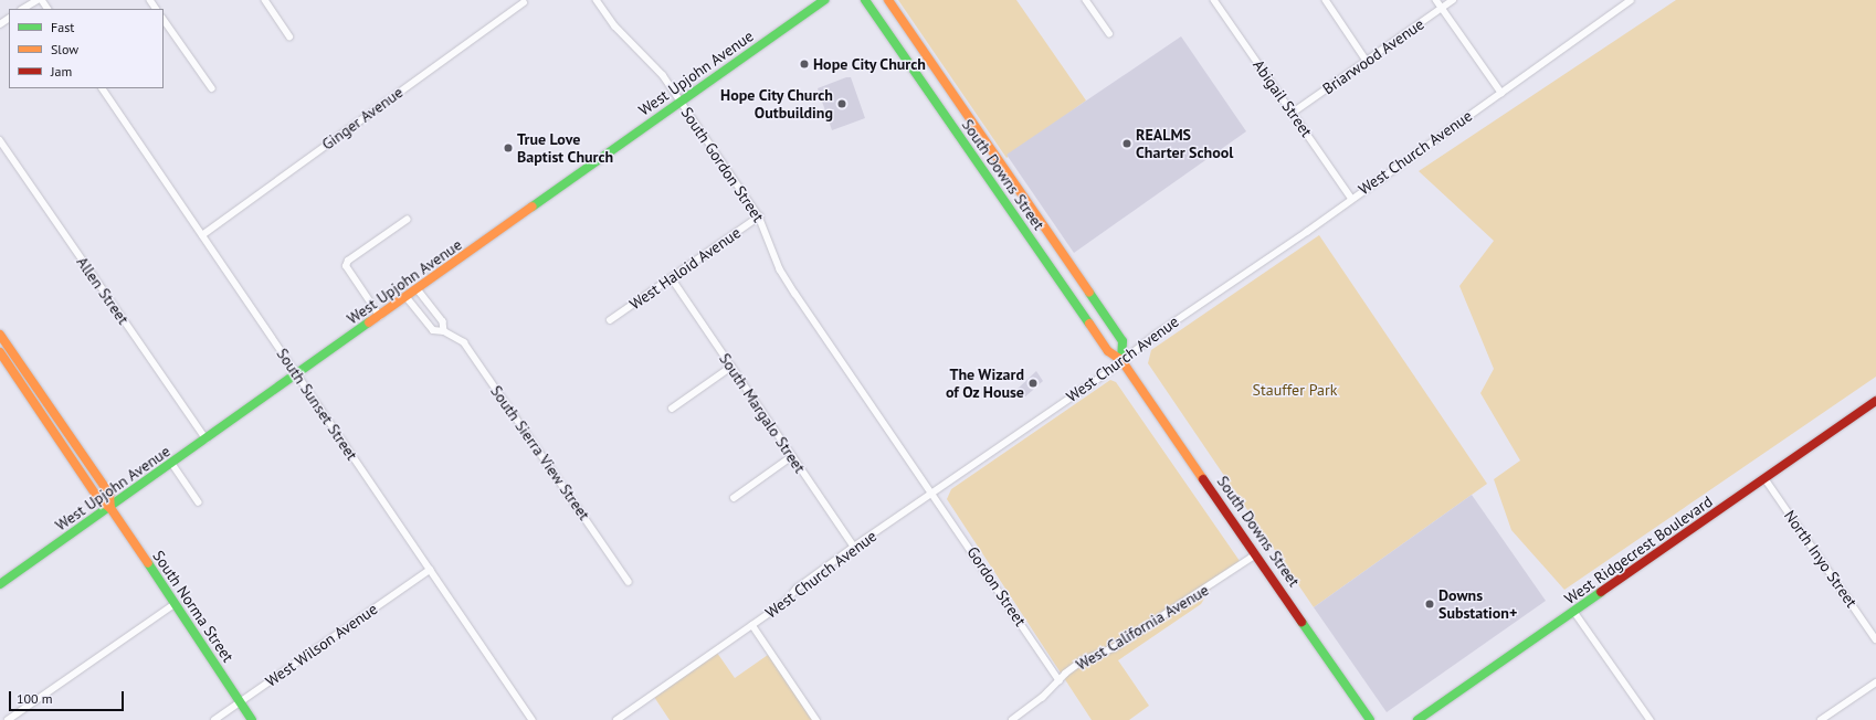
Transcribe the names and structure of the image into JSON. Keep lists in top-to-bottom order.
{
  "streets": {
    "main road": [
      "West Upjohn Avenue",
      "South Downs Street",
      "West Ridgecrest Boulevard",
      "South Norma Street"
    ],
    "street": [
      "Briarwood Avenue",
      "Abigail Street",
      "Ginger Avenue",
      "West Church Avenue",
      "South Gordon Street",
      "West Haloid Avenue",
      "Allen Street",
      "South Sunset Street",
      "South Margalo Street",
      "South Sierra View Street",
      "North Inyo Street",
      "Gordon Street",
      "West California Avenue",
      "West Wilson Avenue"
    ]
  },
  "crossings": [
    ["Briarwood Avenue", "Abigail Street"],
    ["West Upjohn Avenue", "South Gordon Street"],
    ["West Upjohn Avenue", "Allen Street"],
    ["West Upjohn Avenue", "South Sunset Street"],
    ["West Upjohn Avenue", "South Sierra View Street"],
    ["West Upjohn Avenue", "South Norma Street"],
    ["Abigail Street", "West Church Avenue"],
    ["Ginger Avenue", "South Sunset Street"],
    ["West Church Avenue", "South Gordon Street"],
    ["West Church Avenue", "South Downs Street"],
    ["West Church Avenue", "South Margalo Street"],
    ["West Church Avenue", "Gordon Street"],
    ["South Gordon Street", "West Haloid Avenue"],
    ["South Gordon Street", "Gordon Street"],
    ["South Downs Street", "West California Avenue"],
    ["West Haloid Avenue", "South Margalo Street"],
    ["South Sunset Street", "West Wilson Avenue"],
    ["West Ridgecrest Boulevard", "North Inyo Street"],
    ["Gordon Street", "West California Avenue"],
    ["South Norma Street", "West Wilson Avenue"]
  ],
  "parks": ["Stauffer Park"],
  "places": [
    "Hope City Church",
    "Hope City Church Outbuilding",
    "REALMS Charter School",
    "True Love Baptist Church",
    "The Wizard of Oz House",
    "Downs Substation+"
  ],
  "legend": ["Fast", "Slow", "Jam"],
  "scale_bar": "100 m"
}
